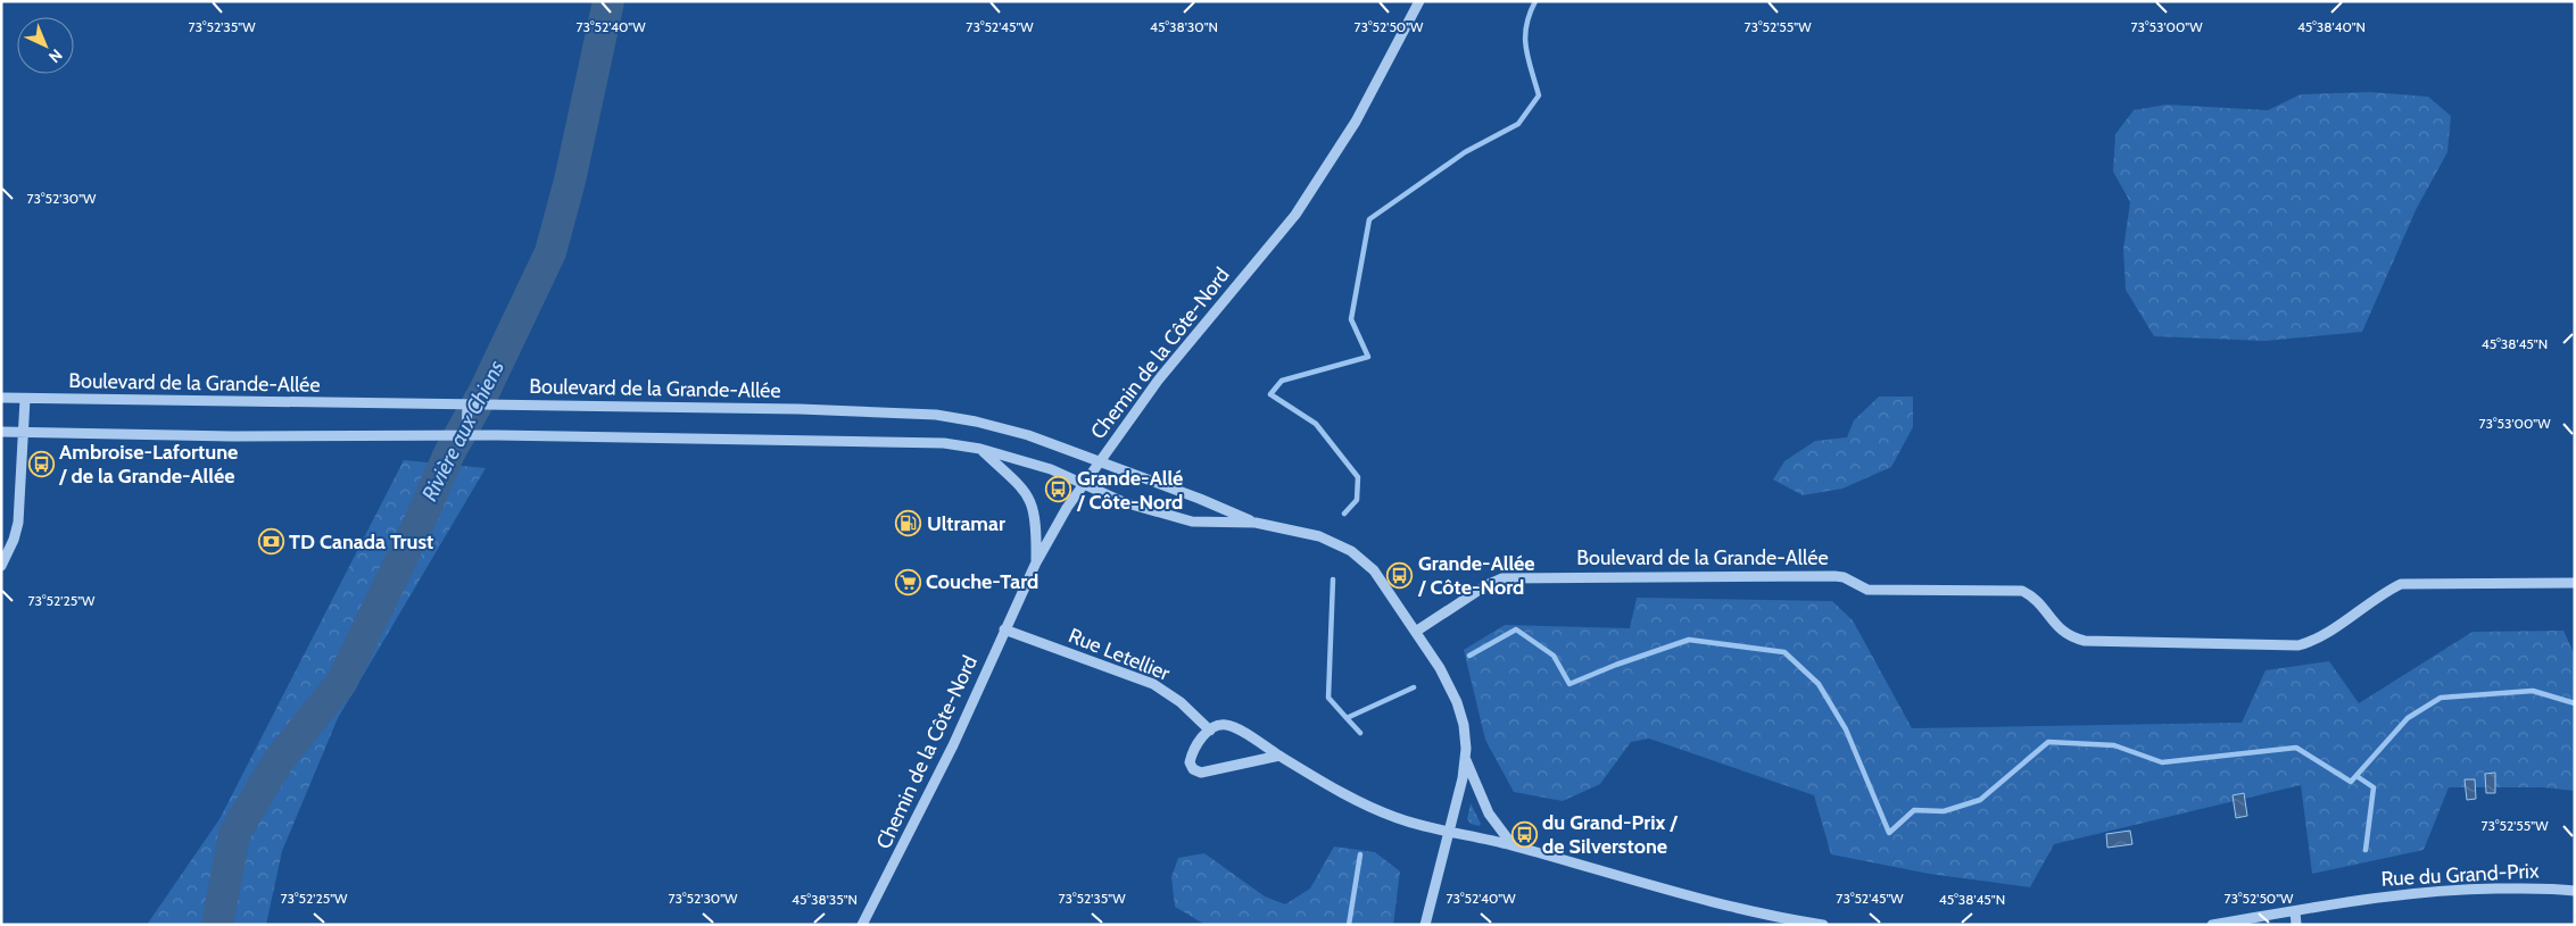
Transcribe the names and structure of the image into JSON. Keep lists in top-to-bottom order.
{
  "streets": {
    "street": [
      "Chemin de la Côte-Nord",
      "Boulevard de la Grande-Allée",
      "Rue Letellier",
      "Rue du Grand-Prix"
    ]
  },
  "crossings": [
    ["Chemin de la Côte-Nord", "Boulevard de la Grande-Allée"],
    ["Chemin de la Côte-Nord", "Rue Letellier"]
  ],
  "water": ["Rivière aux Chiens"],
  "places": {
    "bus stop": [
      "Ambroise-Lafortune / de la Grande-Allée",
      "Grande-Allé / Côte-Nord",
      "Grande-Allée / Côte-Nord",
      "du Grand-Prix / de Silverstone"
    ],
    "fuel station": ["Ultramar"],
    "bank": ["TD Canada Trust"],
    "supermarket": ["Couche-Tard"]
  },
  "north": "bottom right",
  "coordinates": [
    "45°38'30\"N",
    "45°38'40\"N",
    "73°52'35\"W",
    "73°52'40\"W",
    "73°52'45\"W",
    "73°52'50\"W",
    "73°52'55\"W",
    "73°53'00\"W",
    "73°52'30\"W",
    "45°38'45\"N",
    "73°52'25\"W",
    "45°38'35\"N"
  ]
}
